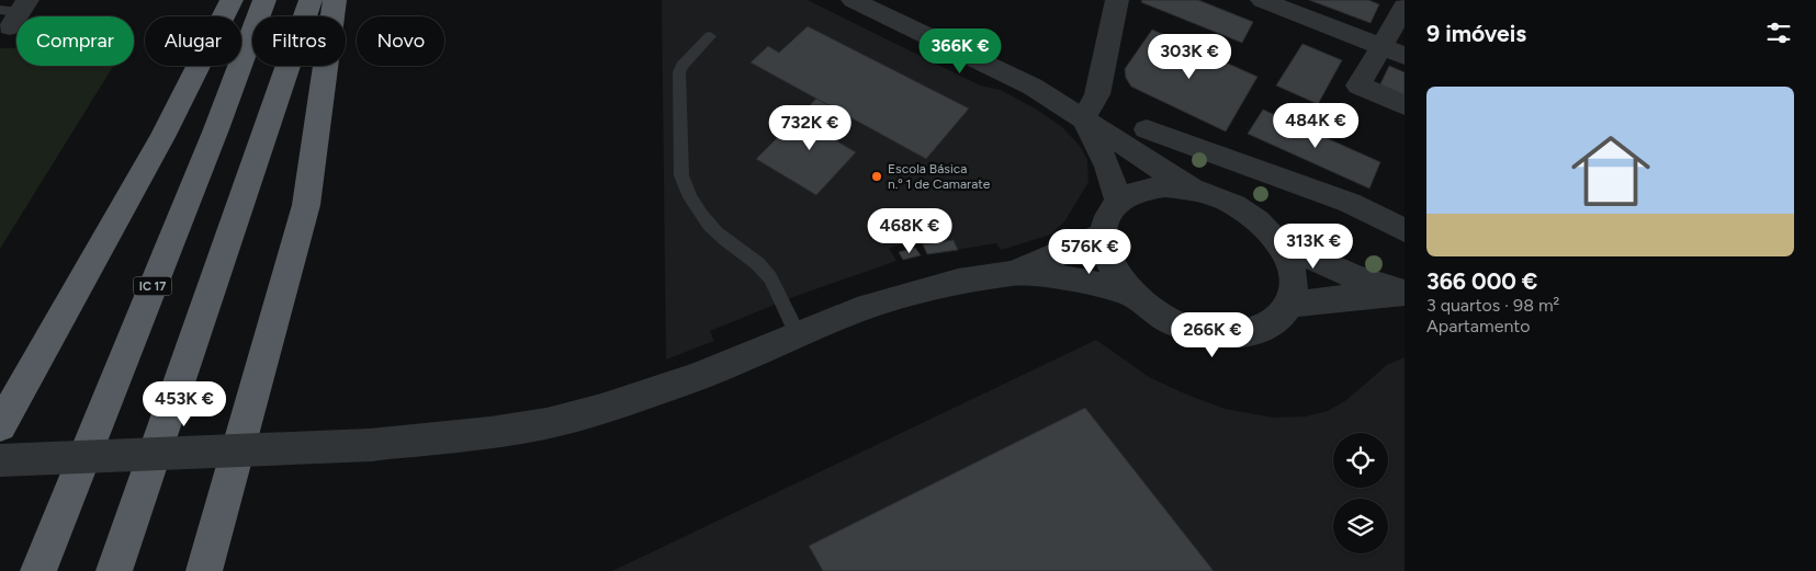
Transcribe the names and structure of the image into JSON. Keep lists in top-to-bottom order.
{
  "streets": {
    "highway": ["IC 17"]
  },
  "places": ["Escola Básica n.º 1 de Camarate"],
  "page": {
    "heading": "9 imóveis",
    "chip": [
      "Comprar",
      "Alugar",
      "Filtros",
      "Novo"
    ],
    "price": [
      "366K €",
      "303K €",
      "484K €",
      "732K €",
      "468K €",
      "313K €",
      "576K €",
      "266K €",
      "453K €"
    ],
    "list": [
      {
        "name": "366 000 €",
        "note": "3 quartos · 98 m² · Apartamento"
      }
    ]
  }
}
